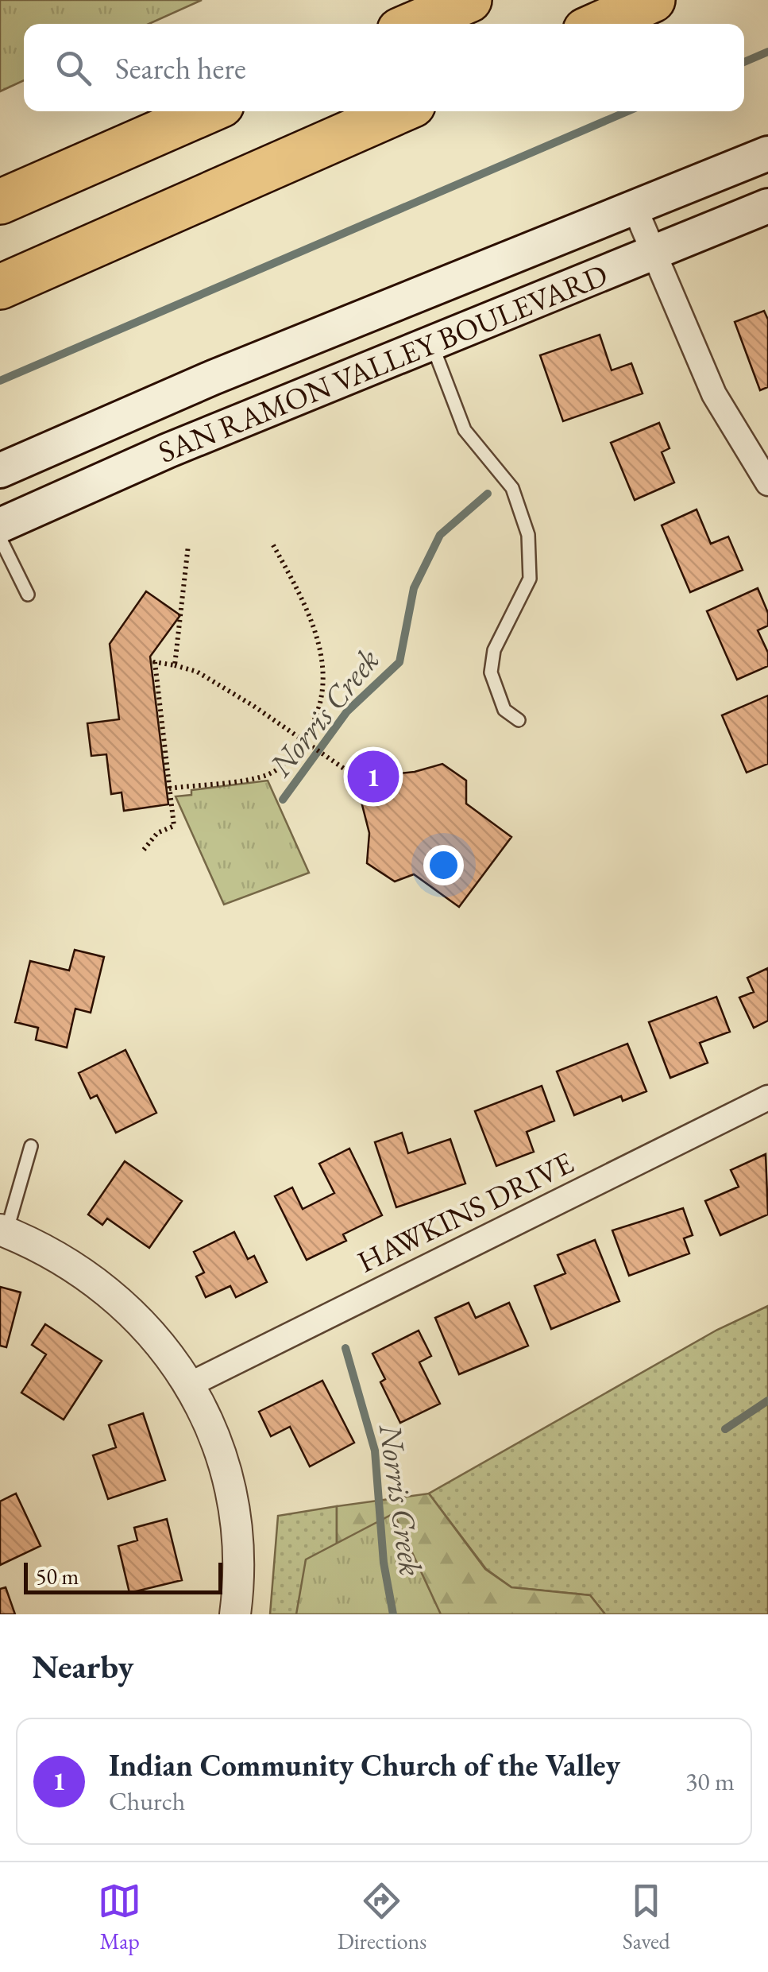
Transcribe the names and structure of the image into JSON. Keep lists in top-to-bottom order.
{
  "streets": {
    "main road": ["SAN RAMON VALLEY BOULEVARD"],
    "street": ["HAWKINS DRIVE"]
  },
  "water": ["Norris Creek"],
  "scale_bar": "50 m",
  "page": {
    "search": "Search here",
    "pins": "1",
    "scale": "50 m",
    "heading": "Nearby",
    "list": [
      {
        "mark": "1",
        "name": "Indian Community Church of the Valley",
        "note": "Church",
        "value": "30 m"
      }
    ],
    "nav": ["Map", "Directions", "Saved"]
  }
}
